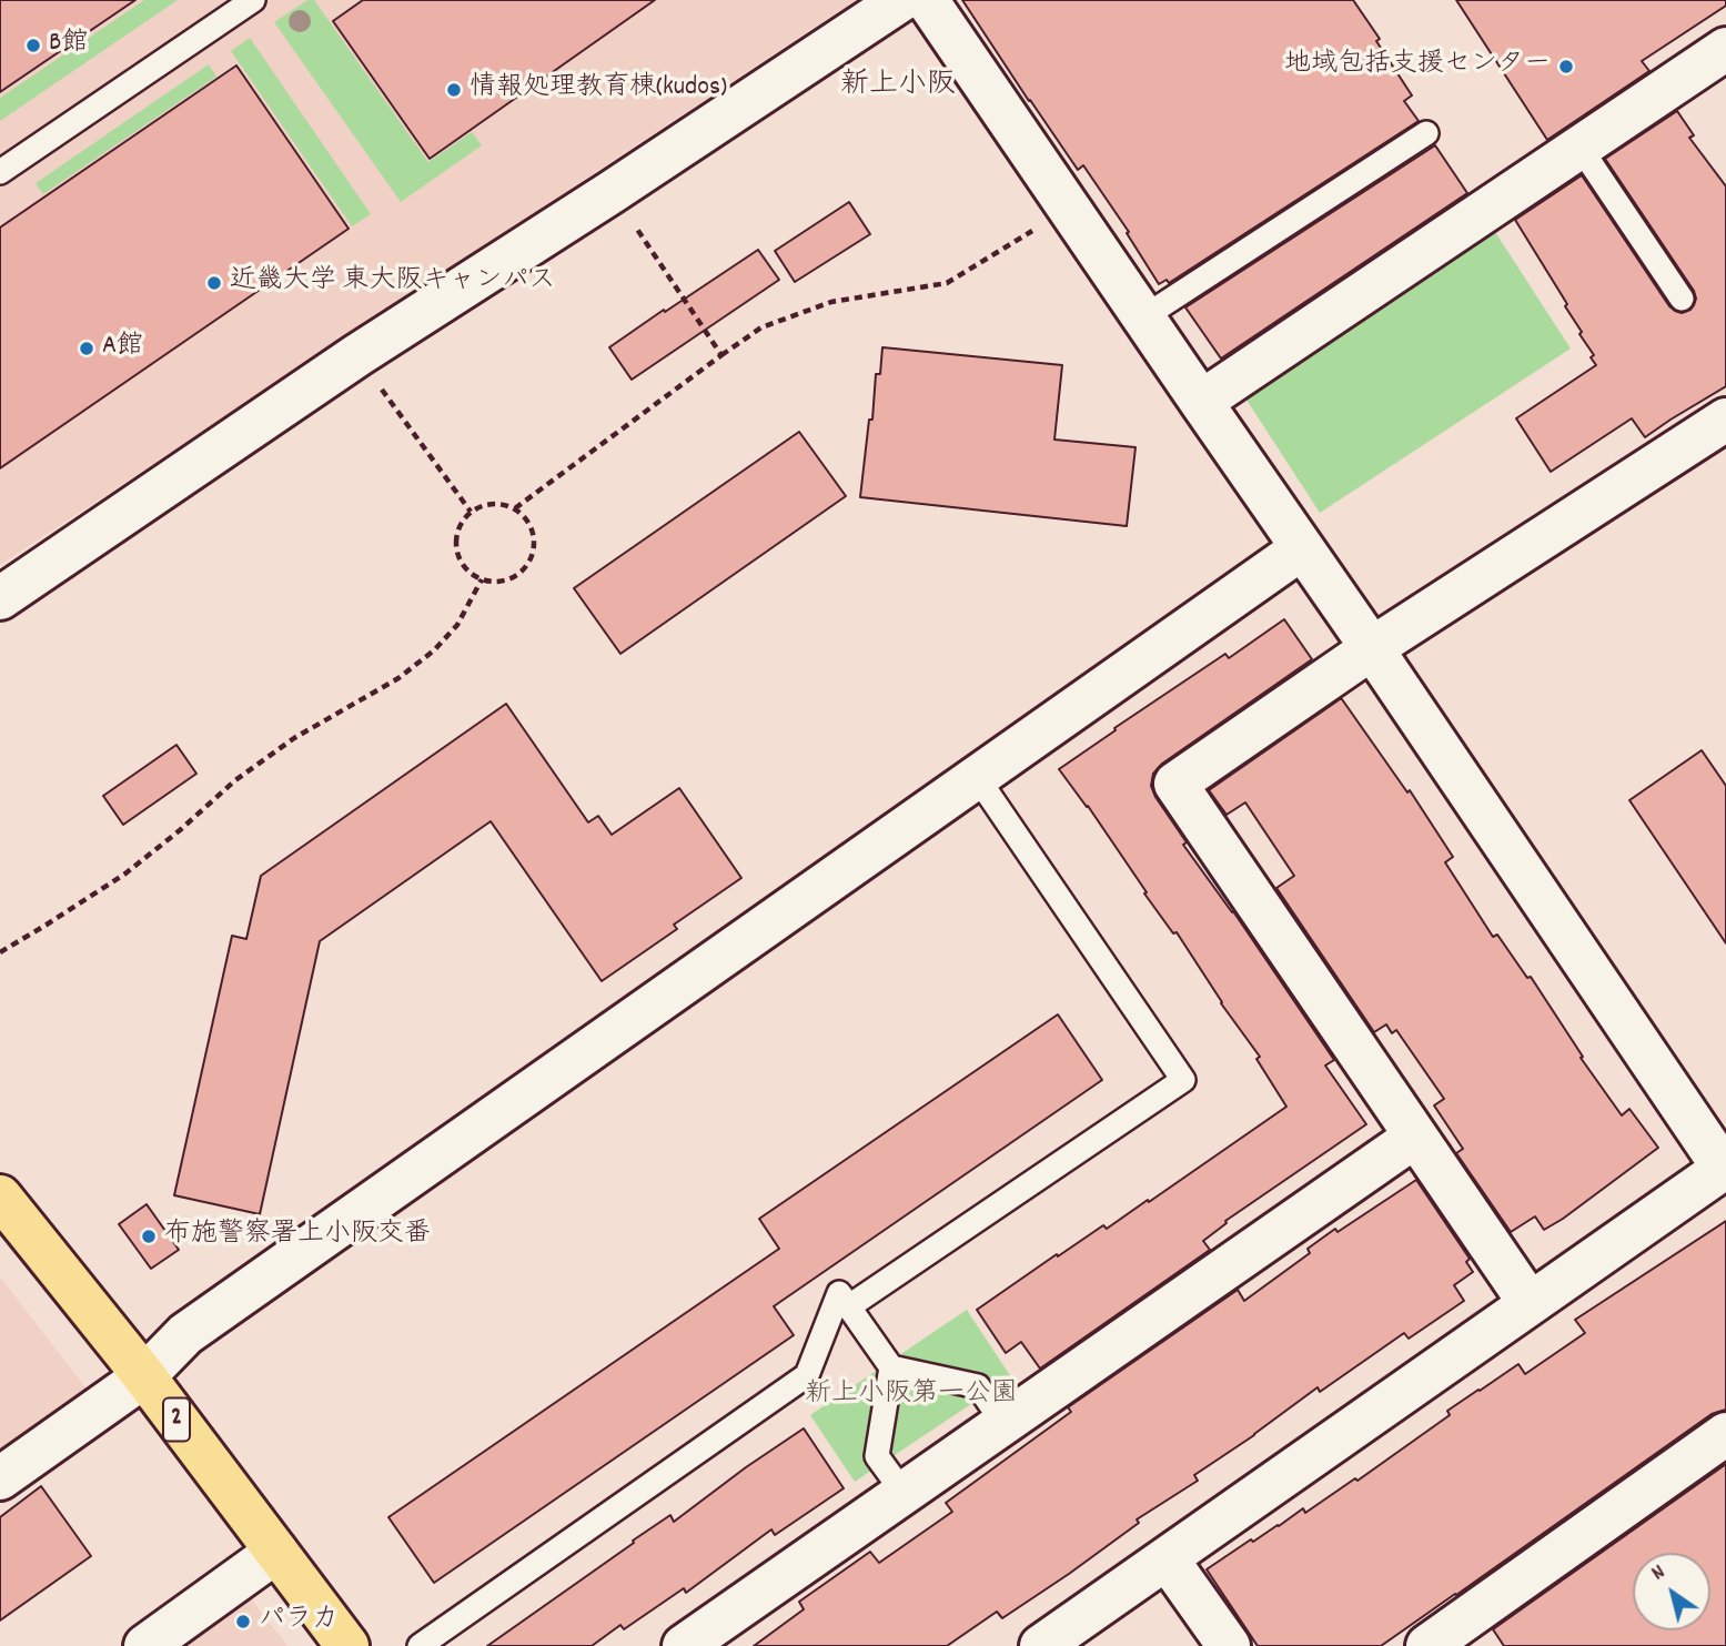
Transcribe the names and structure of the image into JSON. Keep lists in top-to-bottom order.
{
  "streets": {
    "main road": ["2"]
  },
  "districts": ["新上小阪"],
  "parks": ["新上小阪第一公園"],
  "places": [
    "B館",
    "地域包括支援センター",
    "情報処理教育棟(kudos)",
    "近畿大学 東大阪キャンパス",
    "A館",
    "布施警察署上小阪交番",
    "パラカ"
  ],
  "north": "top left"
}
